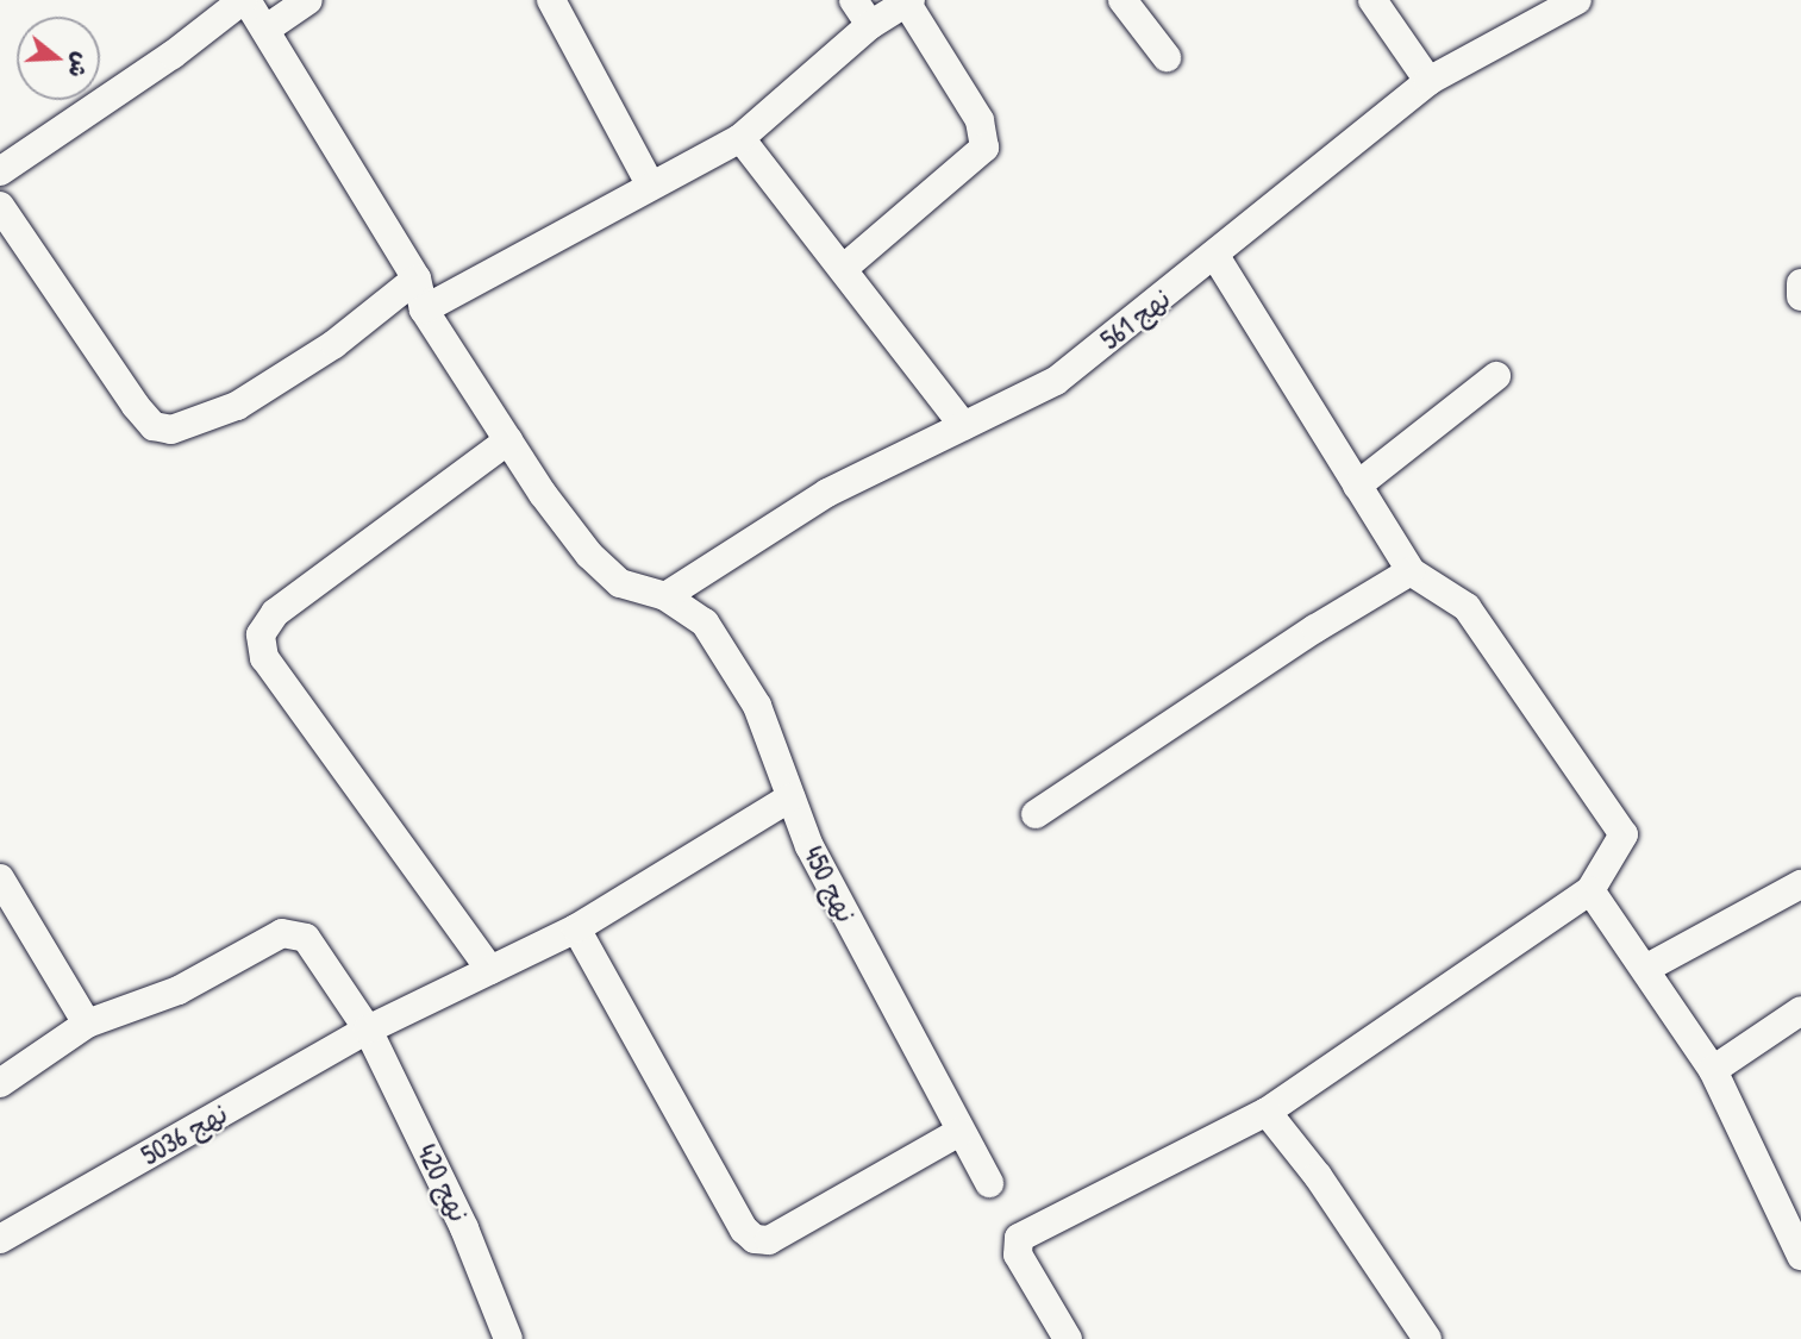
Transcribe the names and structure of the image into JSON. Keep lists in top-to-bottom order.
{
  "streets": {
    "street": [
      "نهج 561",
      "نهج 450",
      "نهج 5036",
      "نهج 420"
    ]
  },
  "crossings": [
    ["نهج 561", "نهج 450"],
    ["نهج 450", "نهج 5036"],
    ["نهج 5036", "نهج 420"]
  ],
  "north": "right"
}
